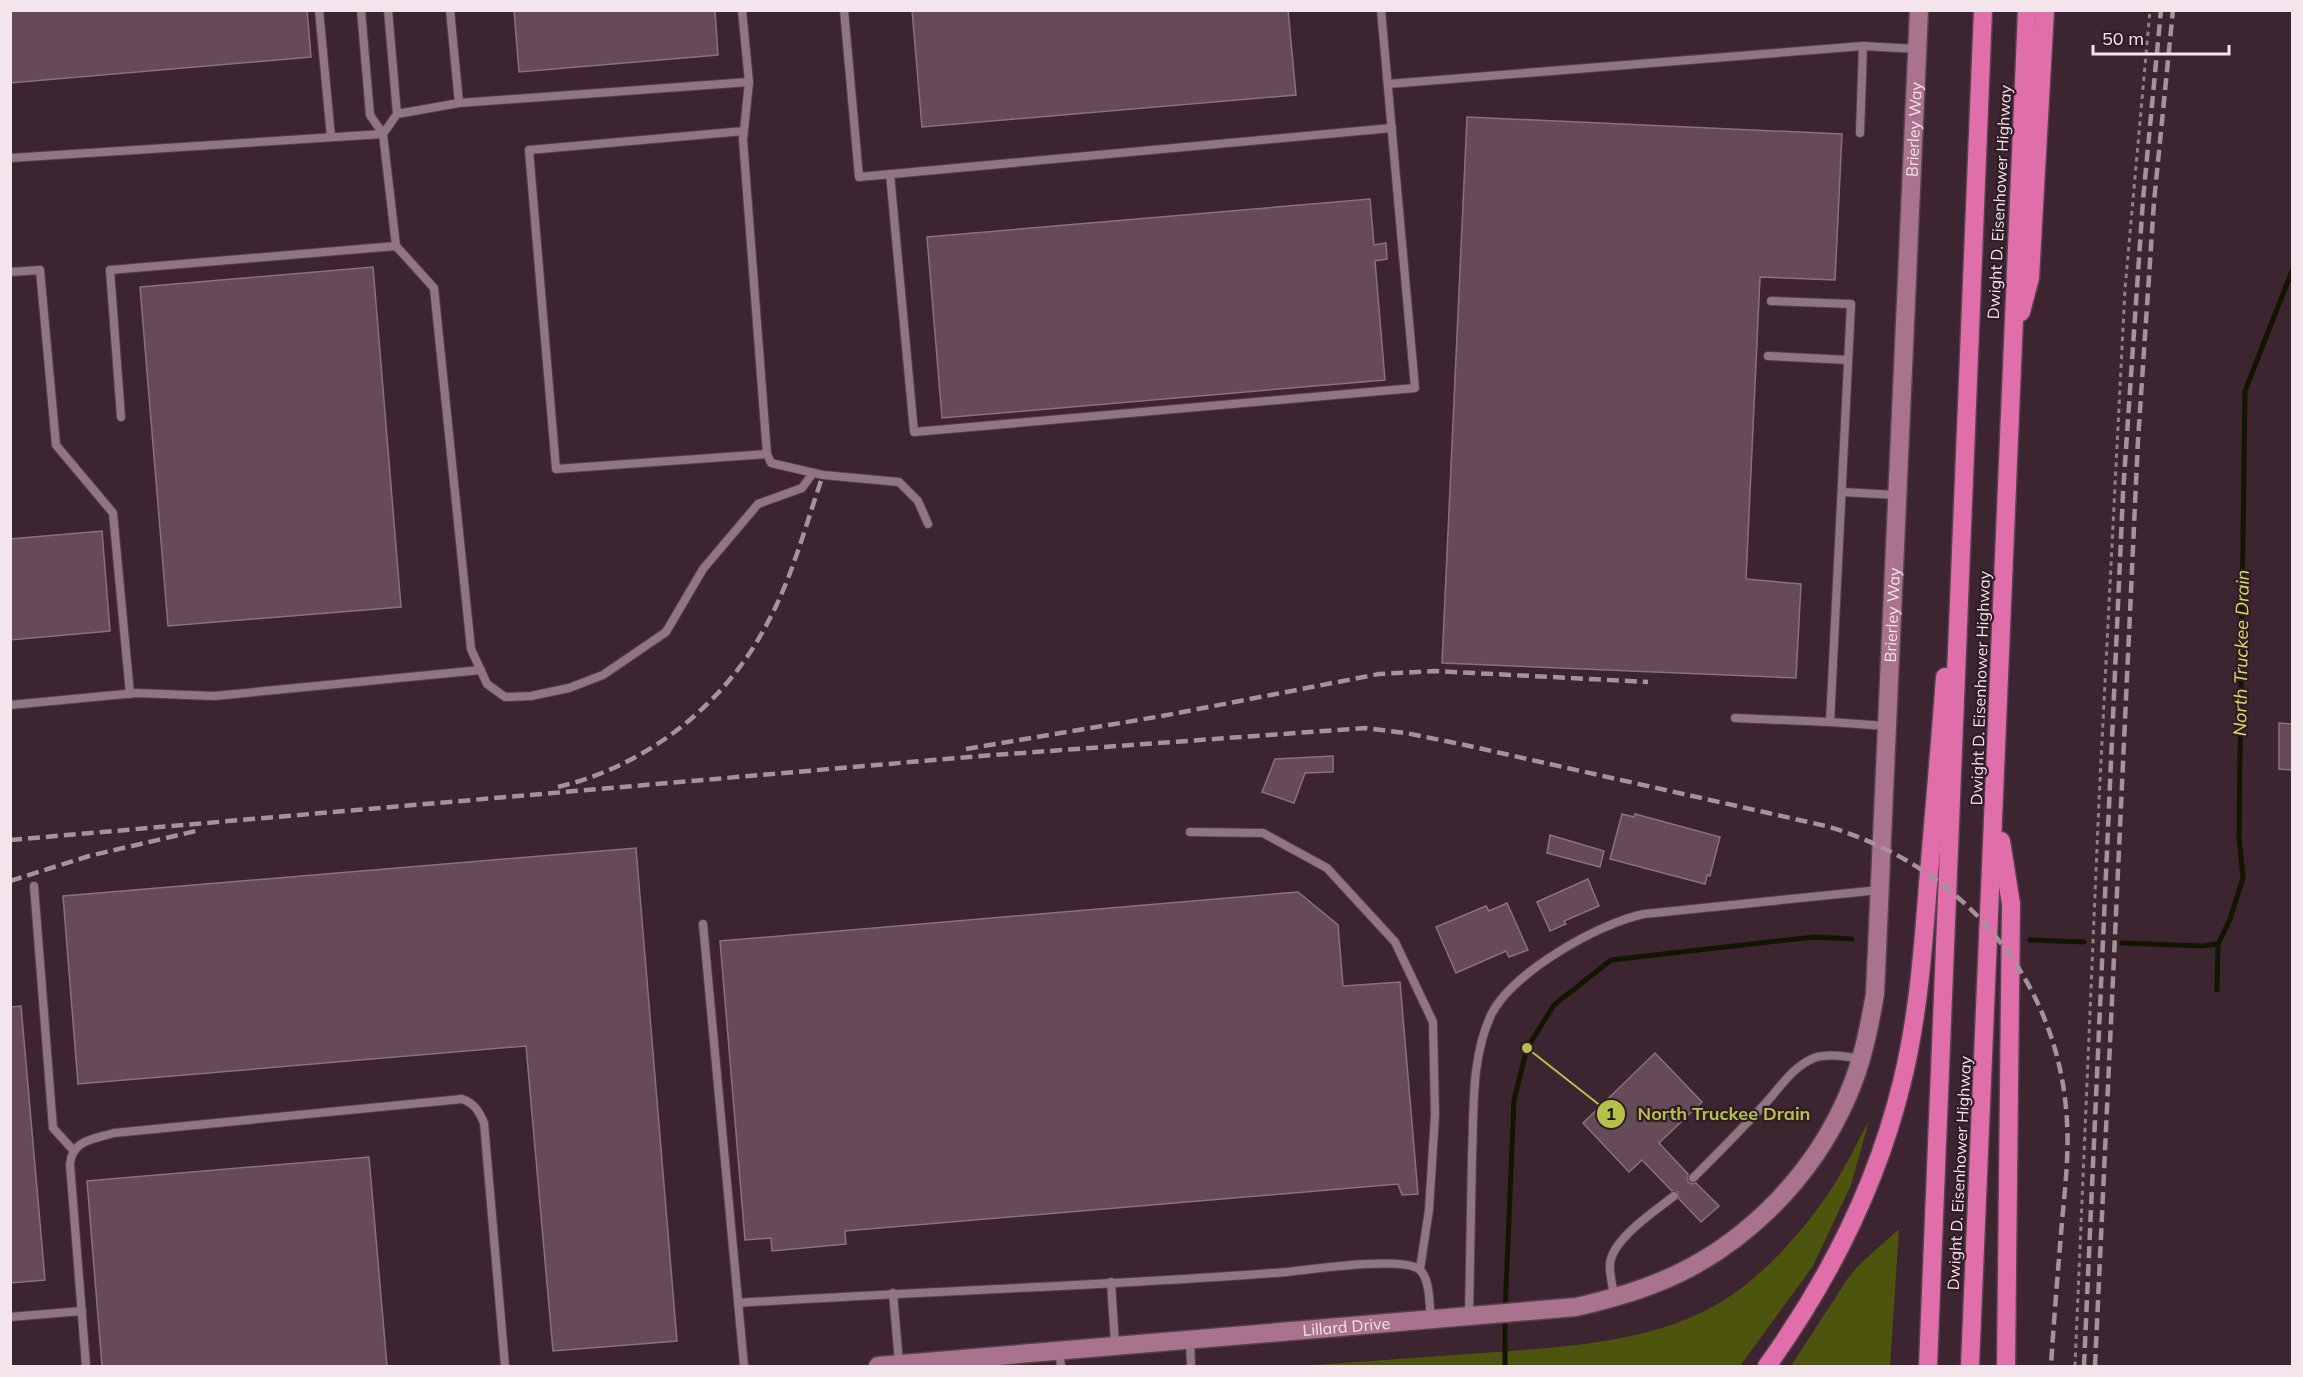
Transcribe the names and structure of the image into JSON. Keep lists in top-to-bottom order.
{
  "streets": {
    "highway": ["Dwight D. Eisenhower Highway"],
    "street": ["Brierley Way", "Lillard Drive"]
  },
  "crossings": [
    ["Brierley Way", "Lillard Drive"]
  ],
  "water": ["North Truckee Drain"],
  "places": ["North Truckee Drain"],
  "scale_bar": "50 m"
}
